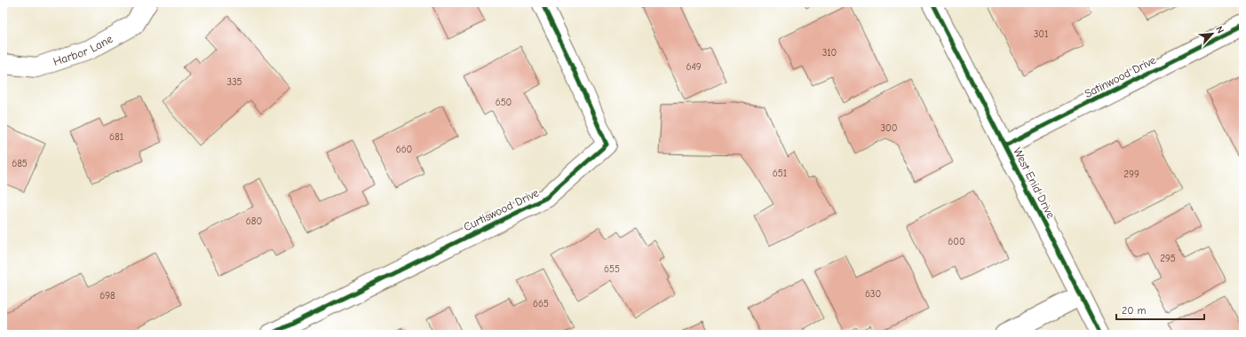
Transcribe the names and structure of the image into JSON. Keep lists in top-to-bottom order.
{
  "streets": {
    "street": [
      "Harbor Lane",
      "Satinwood Drive",
      "West Enid Drive",
      "Curtiswood Drive"
    ]
  },
  "crossings": [
    ["Satinwood Drive", "West Enid Drive"]
  ],
  "house_numbers": [
    "301",
    "310",
    "649",
    "335",
    "650",
    "300",
    "681",
    "660",
    "685",
    "651",
    "299",
    "680",
    "600",
    "295",
    "655",
    "630",
    "698",
    "665"
  ],
  "scale_bar": "20 m",
  "north": "top right"
}
